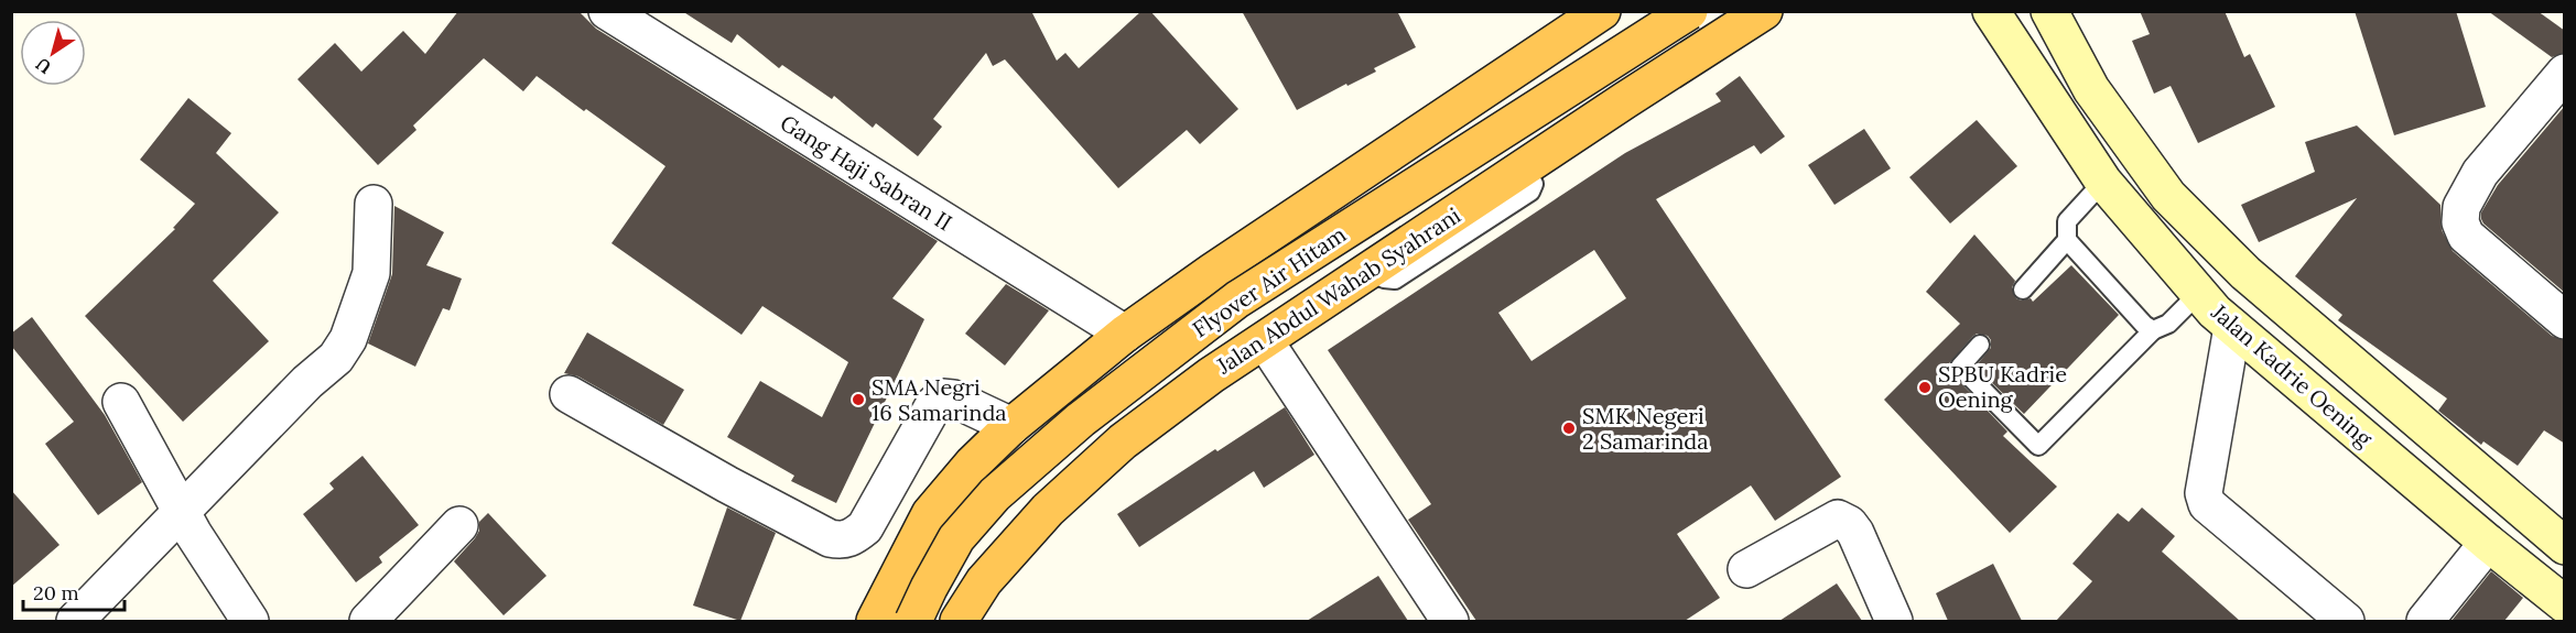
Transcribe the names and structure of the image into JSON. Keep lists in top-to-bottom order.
{
  "streets": {
    "highway": ["Flyover Air Hitam", "Jalan Abdul Wahab Syahrani"],
    "main road": ["Jalan Kadrie Oening"],
    "street": ["Gang Haji Sabran II"]
  },
  "places": ["SPBU Kadrie Oening", "SMA Negri 16 Samarinda", "SMK Negeri 2 Samarinda"],
  "scale_bar": "20 m",
  "north": "bottom left"
}
